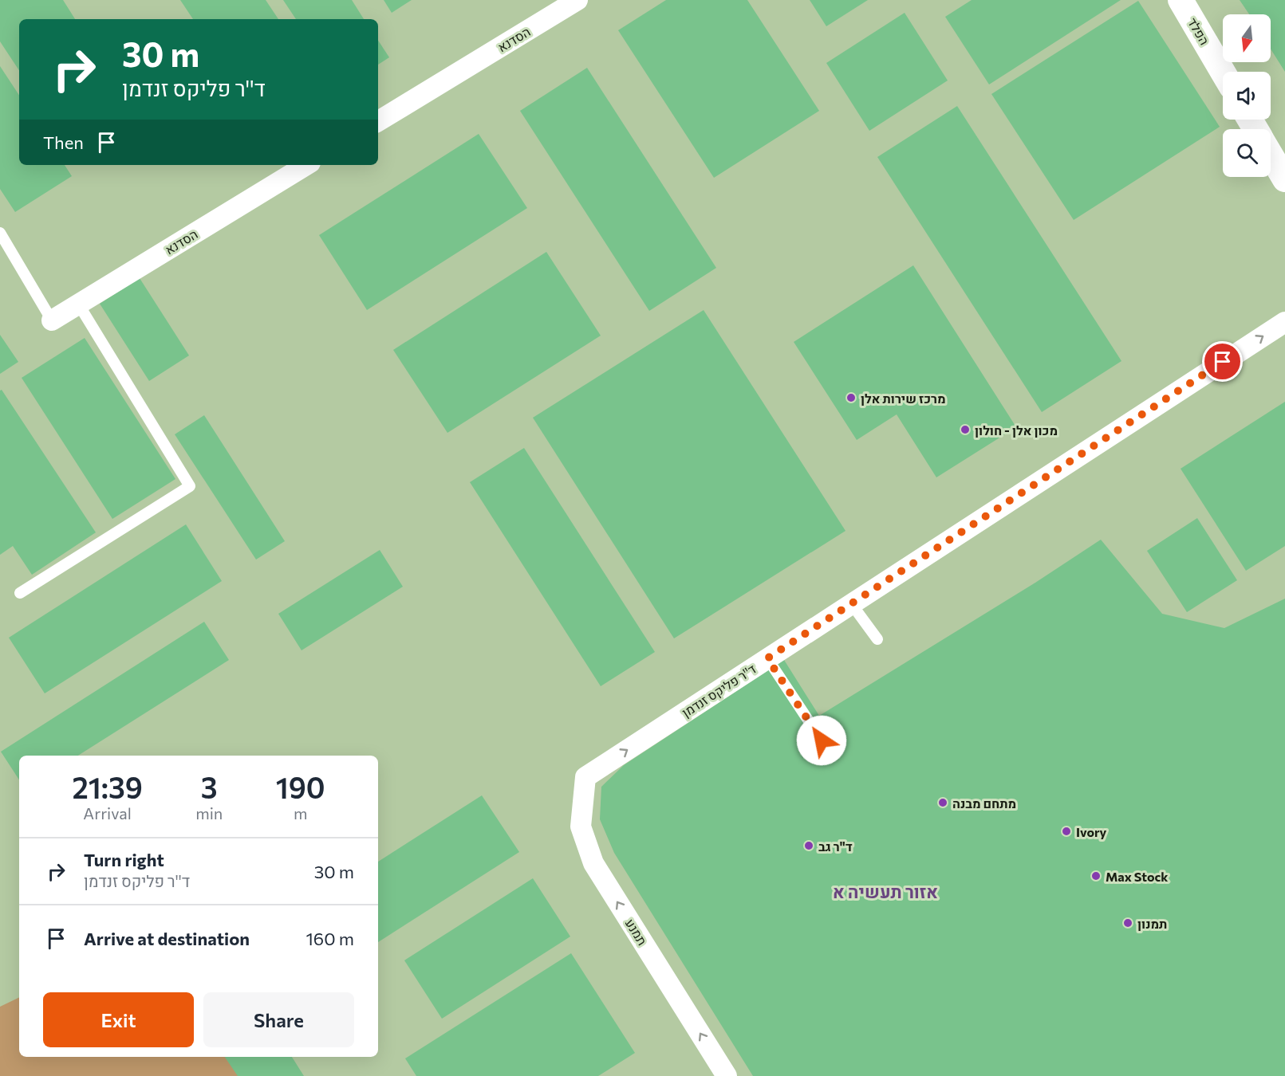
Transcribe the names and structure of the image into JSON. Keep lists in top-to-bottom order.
{
  "streets": {
    "street": [
      "הפלד",
      "הסדנא",
      "ד''ר פליקס זנדמן",
      "תמנע"
    ]
  },
  "crossings": [
    ["ד''ר פליקס זנדמן", "תמנע"]
  ],
  "one_way": ["ד''ר פליקס זנדמן", "תמנע"],
  "districts": ["אזור תעשיה א"],
  "places": [
    "מרכז שירות אלן",
    "מכון אלן - חולון",
    "מתחם מבנה",
    "Ivory",
    "ד\"ר גב",
    "Max Stock",
    "תמנון"
  ],
  "north": "bottom",
  "page": {
    "turn": ["30 m", "ד''ר פליקס זנדמן"],
    "then": "Then",
    "eta": [
      "21:39",
      "Arrival",
      "3",
      "min",
      "190",
      "m"
    ],
    "list": [
      {
        "name": "Turn right",
        "note": "ד''ר פליקס זנדמן",
        "value": "30 m"
      },
      {
        "name": "Arrive at destination",
        "value": "160 m"
      }
    ],
    "buttons": ["Exit", "Share"]
  }
}
